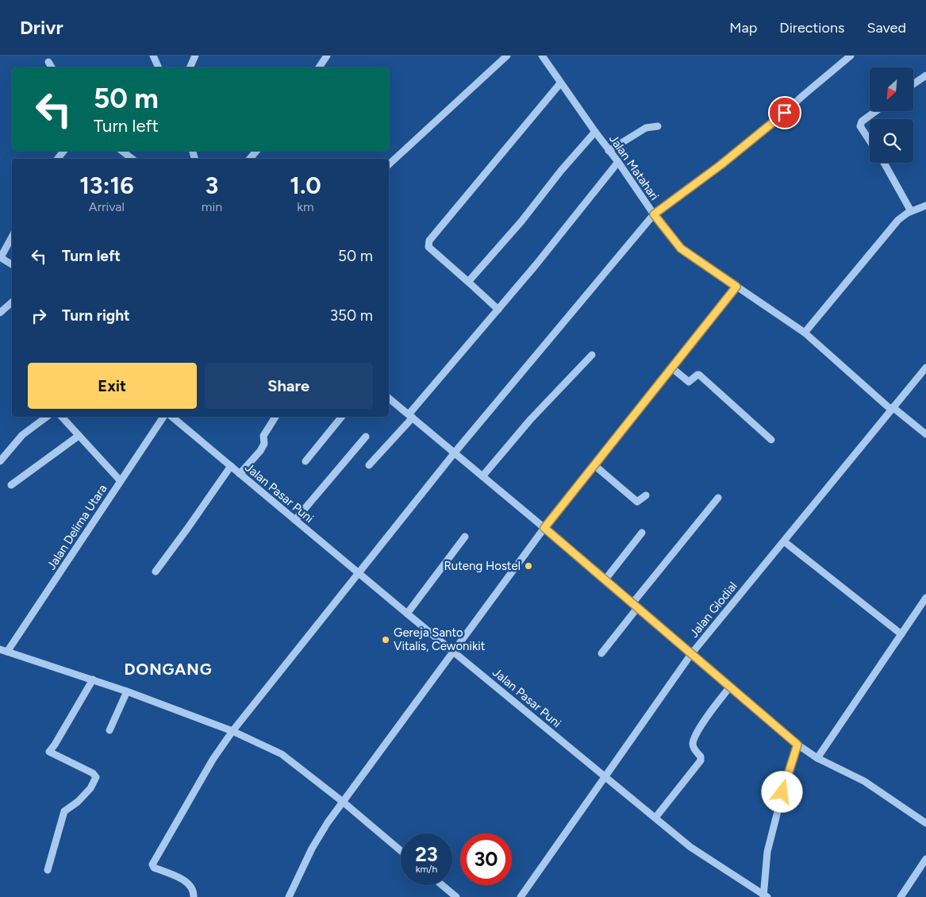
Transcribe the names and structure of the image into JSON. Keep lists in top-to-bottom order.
{
  "streets": {
    "street": [
      "Jalan Matahari",
      "Jalan Pasar Puni",
      "Jalan Delima Utara",
      "Jalan Glodial"
    ]
  },
  "crossings": [
    ["Jalan Matahari", "Jalan Glodial"],
    ["Jalan Pasar Puni", "Jalan Glodial"]
  ],
  "districts": ["DONGANG"],
  "places": ["Ruteng Hostel", "Gereja Santo Vitalis, Cewonikit"],
  "north": "bottom left",
  "page": {
    "header": "Drivr",
    "nav": ["Map", "Directions", "Saved"],
    "turn": ["50 m", "Turn left"],
    "eta": [
      "13:16",
      "Arrival",
      "3",
      "min",
      "1.0",
      "km"
    ],
    "list": [
      {
        "name": "Turn left",
        "value": "50 m"
      },
      {
        "name": "Turn right",
        "value": "350 m"
      }
    ],
    "buttons": ["Exit", "Share"],
    "speed": "23 km/h",
    "limit": "30"
  }
}
